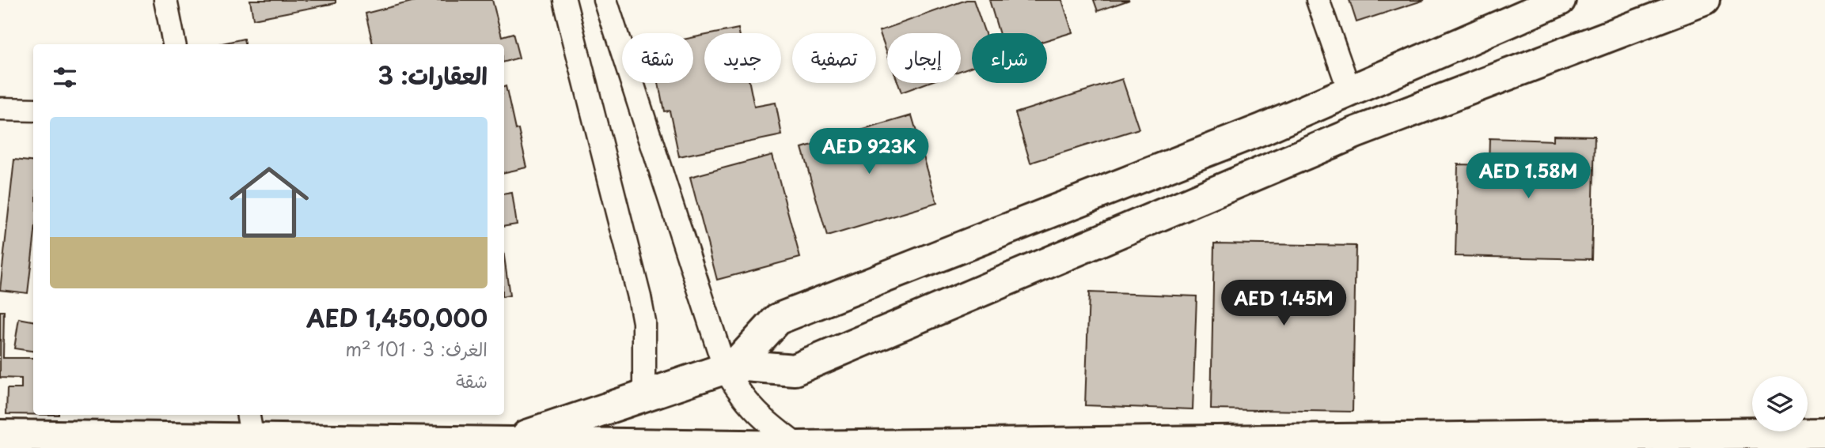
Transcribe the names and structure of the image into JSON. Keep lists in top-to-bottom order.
{
  "page": {
    "chip": [
      "شراء",
      "إيجار",
      "تصفية",
      "جديد",
      "شقة"
    ],
    "heading": "العقارات: 3",
    "list": [
      {
        "name": "AED 1,450,000",
        "note": "الغرف: 3 · 101 m² · شقة"
      }
    ],
    "price": ["AED 923K", "AED 1.58M", "AED 1.45M"]
  }
}
